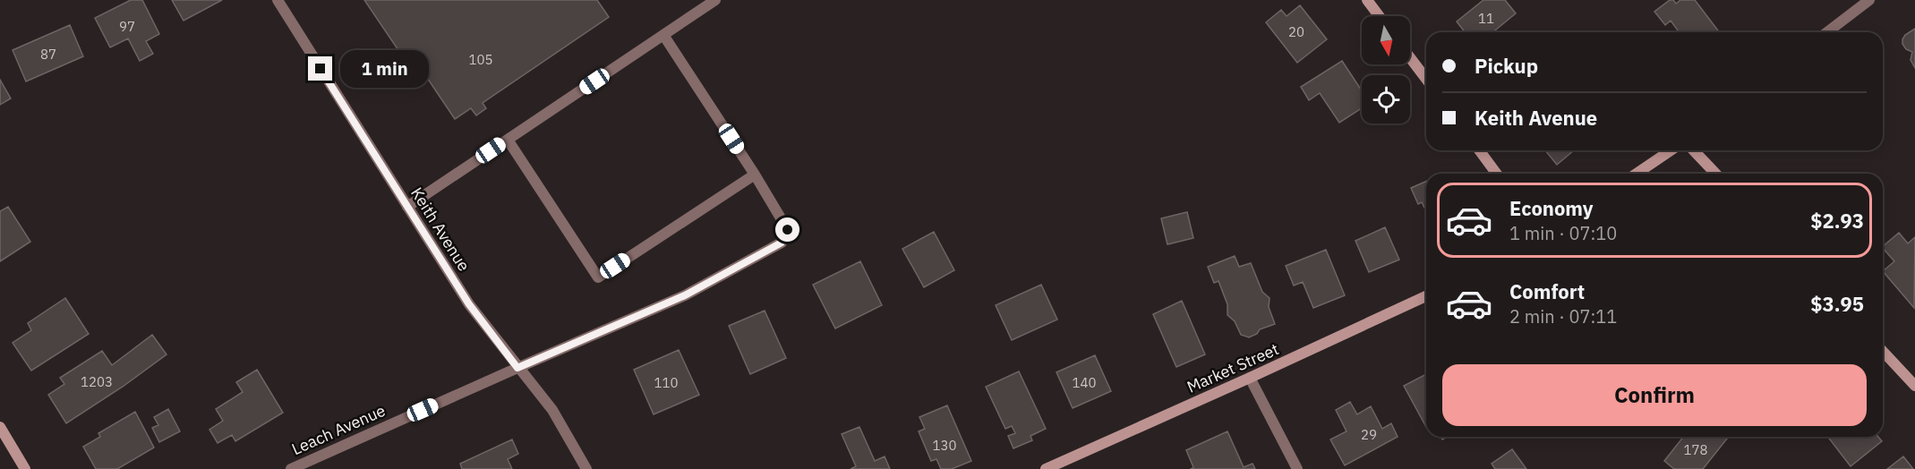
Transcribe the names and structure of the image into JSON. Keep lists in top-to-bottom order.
{
  "streets": {
    "main road": ["Market Street"],
    "street": ["Keith Avenue", "Leach Avenue"]
  },
  "crossings": [
    ["Keith Avenue", "Leach Avenue"]
  ],
  "house_numbers": [
    "11",
    "97",
    "20",
    "87",
    "105",
    "1203",
    "110",
    "140",
    "29",
    "130",
    "178"
  ],
  "north": "bottom",
  "page": {
    "banner": ["Pickup", "Keith Avenue"],
    "bubble": "1 min",
    "list": [
      {
        "name": "Economy",
        "note": "1 min · 07:10",
        "value": "$2.93"
      },
      {
        "name": "Comfort",
        "note": "2 min · 07:11",
        "value": "$3.95"
      }
    ],
    "buttons": "Confirm"
  }
}
